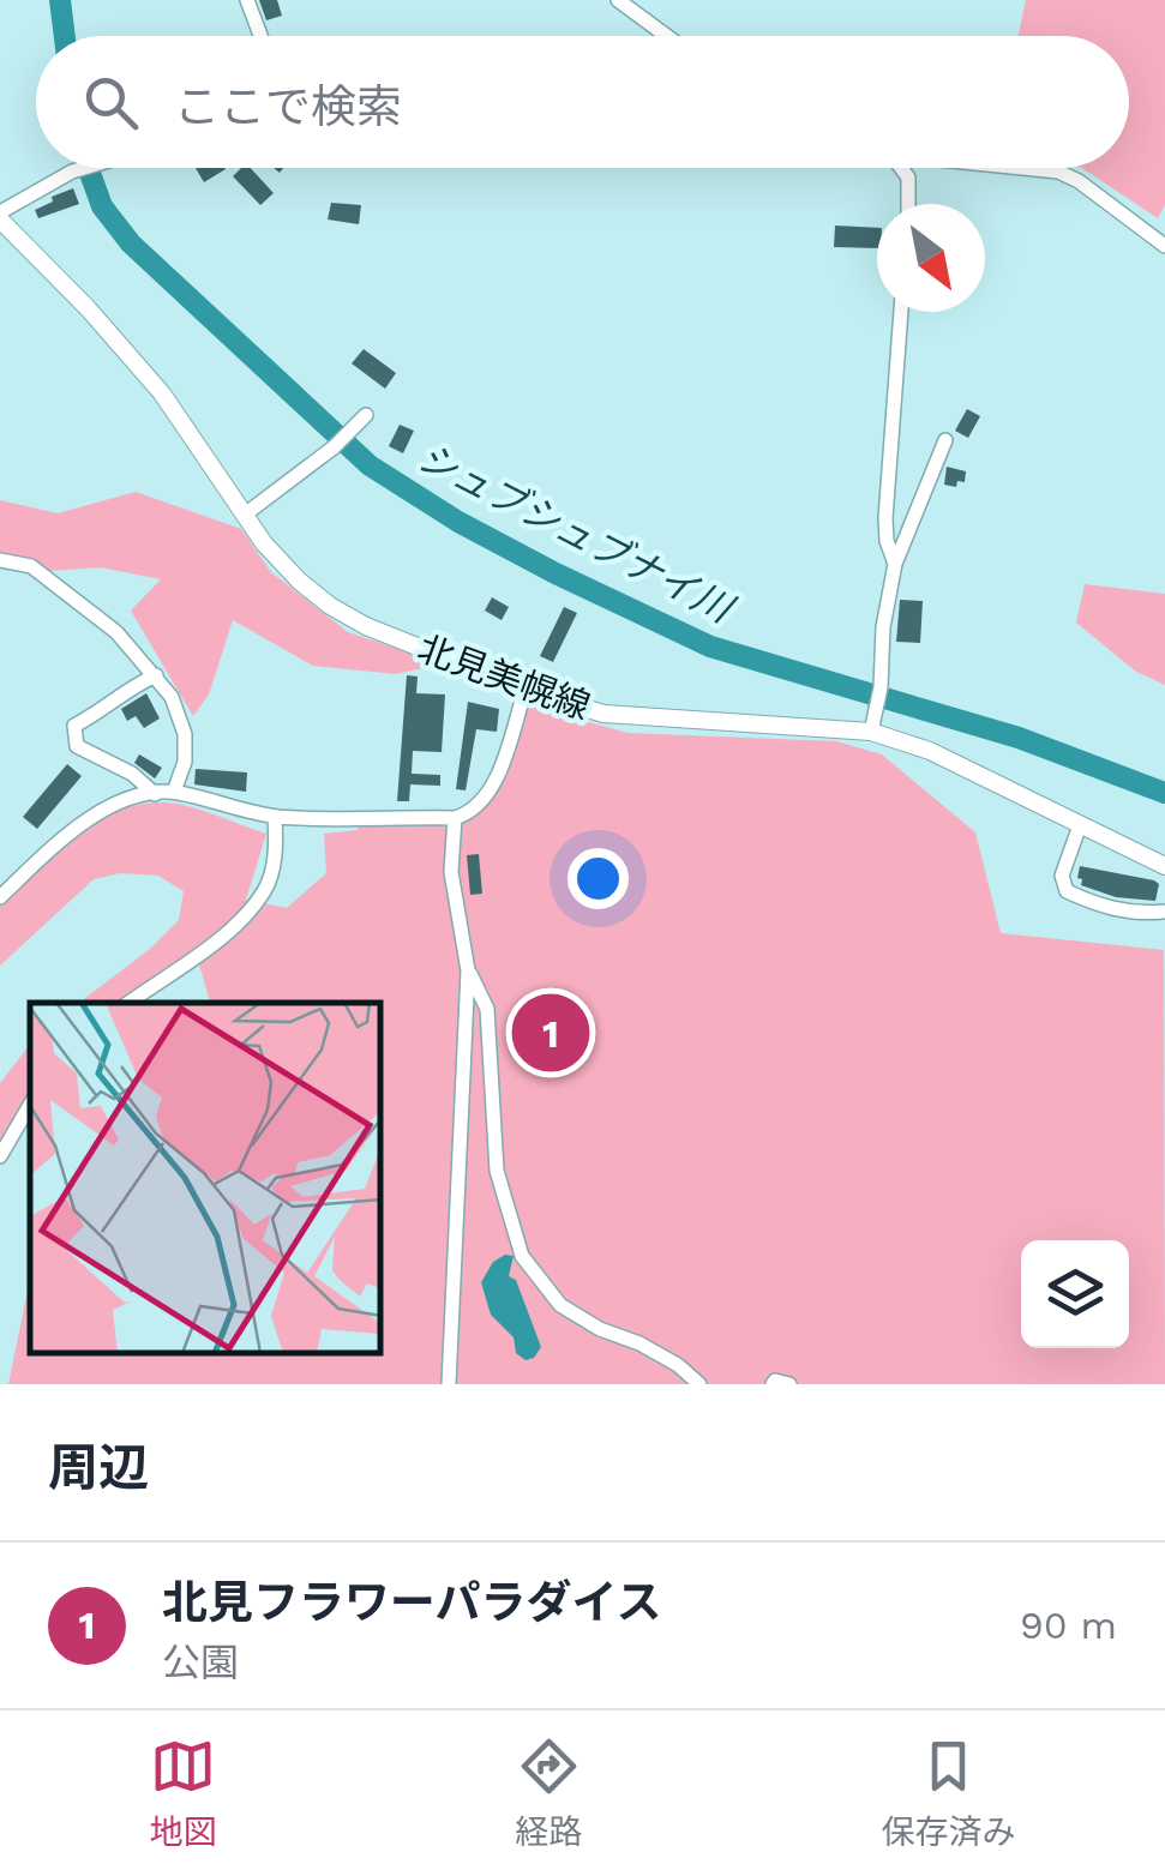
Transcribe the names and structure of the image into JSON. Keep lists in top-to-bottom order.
{
  "streets": {
    "main road": ["北見美幌線"]
  },
  "water": ["シュブシュブナイ川"],
  "north": "bottom right",
  "page": {
    "search": "ここで検索",
    "pins": "1",
    "heading": "周辺",
    "list": [
      {
        "mark": "1",
        "name": "北見フラワーパラダイス",
        "note": "公園",
        "value": "90 m"
      }
    ],
    "nav": ["地図", "経路", "保存済み"]
  }
}
